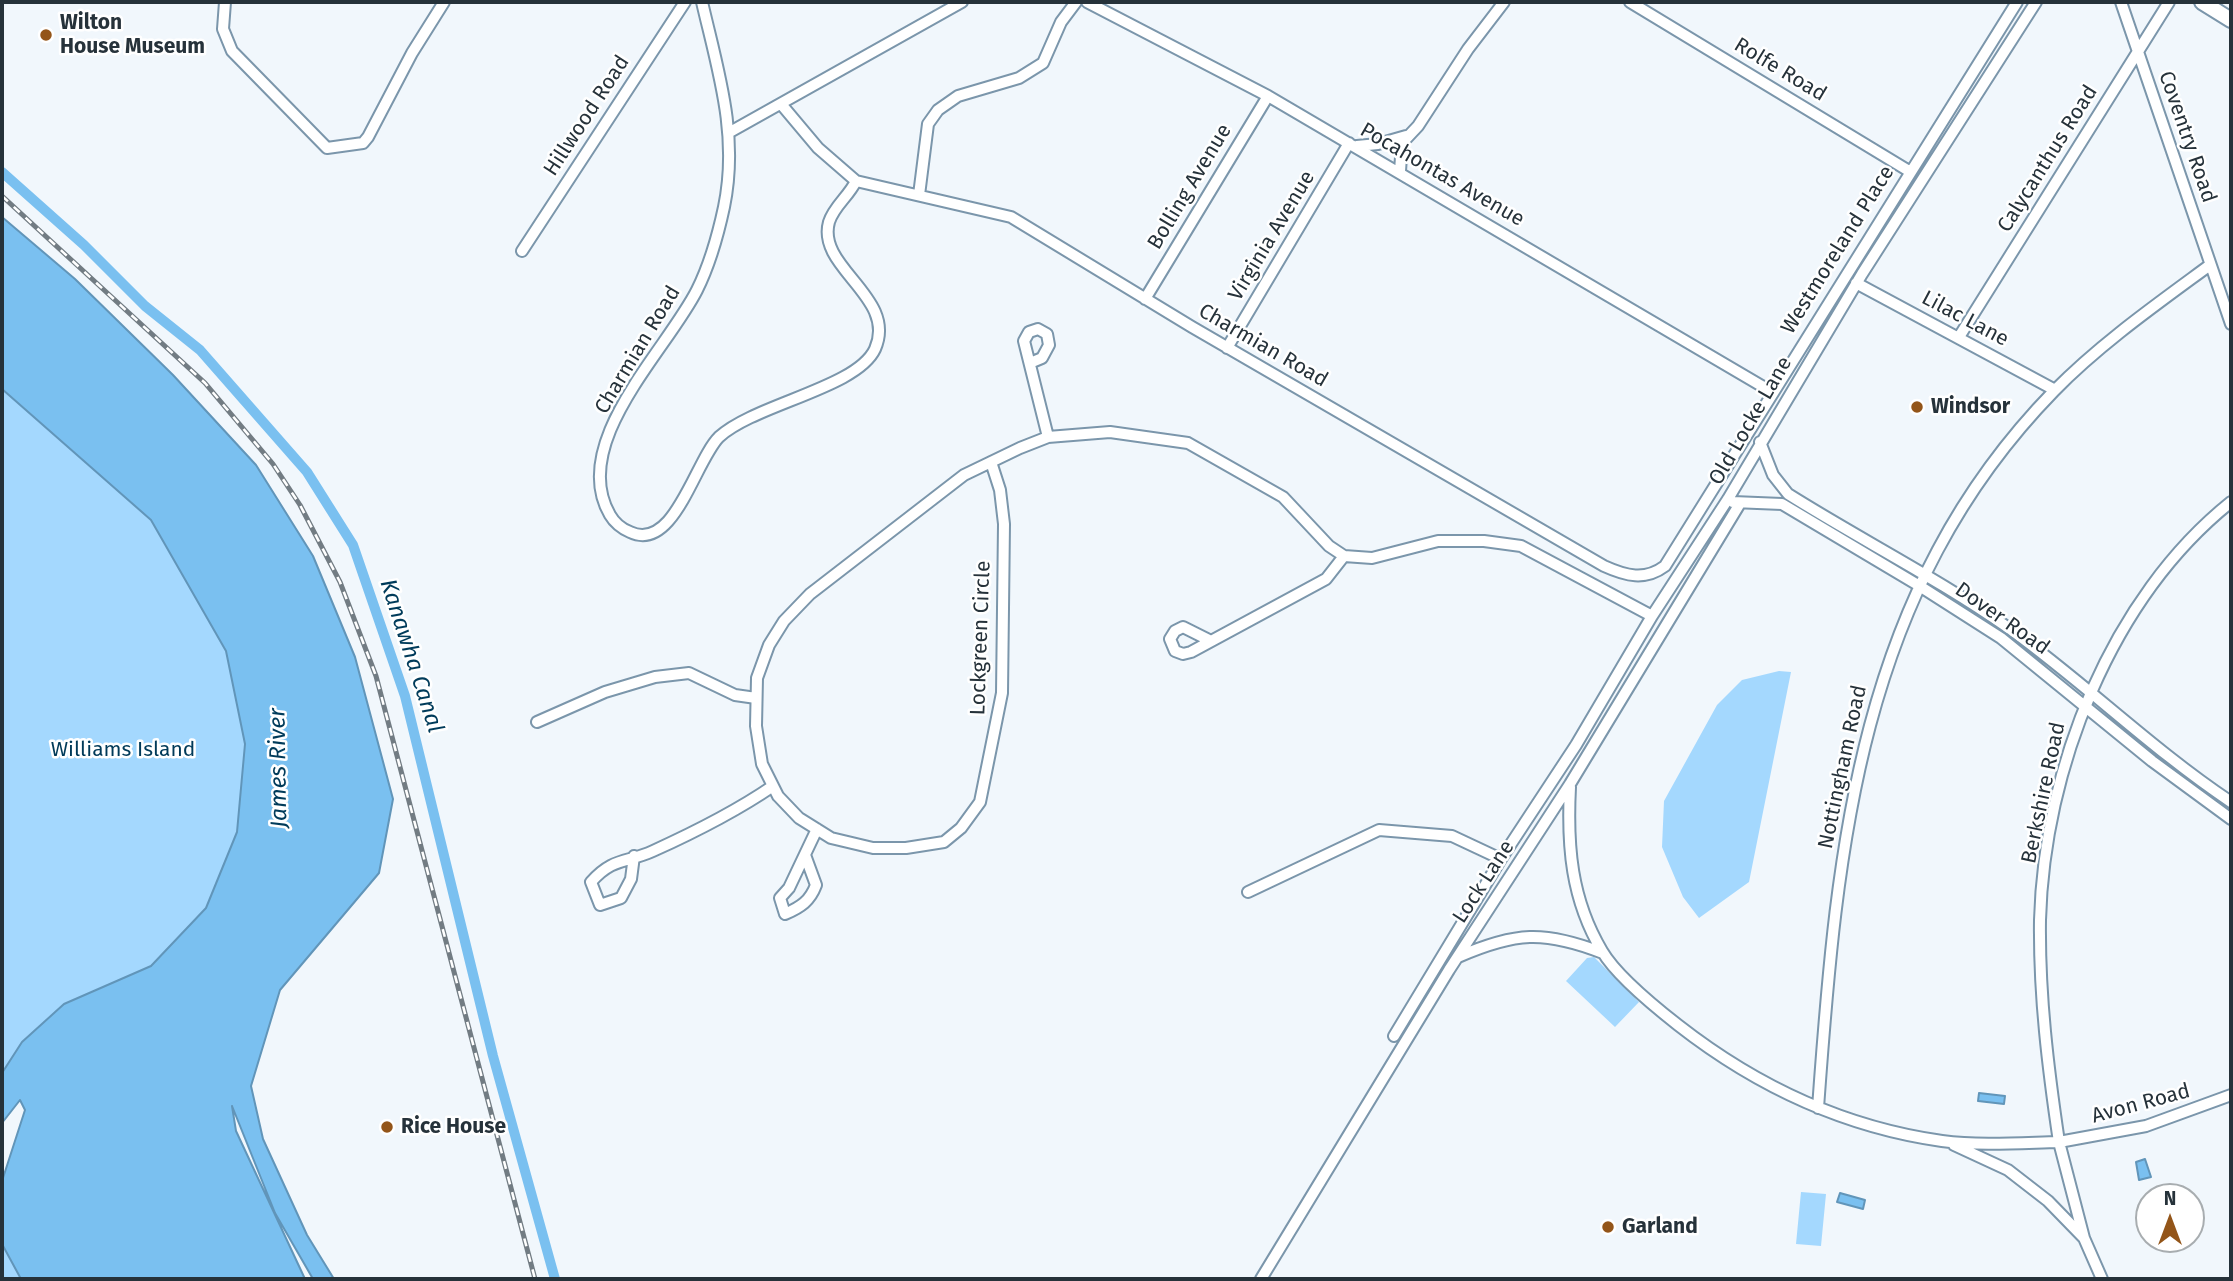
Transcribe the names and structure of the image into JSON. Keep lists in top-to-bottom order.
{
  "streets": {
    "street": [
      "Rolfe Road",
      "Hillwood Road",
      "Coventry Road",
      "Calycanthus Road",
      "Pocahontas Avenue",
      "Bolling Avenue",
      "Virginia Avenue",
      "Westmoreland Place",
      "Lilac Lane",
      "Charmian Road",
      "Old Locke Lane",
      "Dover Road",
      "Lockgreen Circle",
      "Nottingham Road",
      "Berkshire Road",
      "Lock Lane",
      "Avon Road"
    ]
  },
  "crossings": [
    ["Rolfe Road", "Westmoreland Place"],
    ["Coventry Road", "Calycanthus Road"],
    ["Coventry Road", "Nottingham Road"],
    ["Calycanthus Road", "Lilac Lane"],
    ["Pocahontas Avenue", "Bolling Avenue"],
    ["Pocahontas Avenue", "Virginia Avenue"],
    ["Pocahontas Avenue", "Westmoreland Place"],
    ["Bolling Avenue", "Charmian Road"],
    ["Virginia Avenue", "Charmian Road"],
    ["Westmoreland Place", "Charmian Road"],
    ["Lilac Lane", "Old Locke Lane"],
    ["Lilac Lane", "Nottingham Road"],
    ["Old Locke Lane", "Dover Road"],
    ["Dover Road", "Nottingham Road"],
    ["Dover Road", "Berkshire Road"],
    ["Dover Road", "Lock Lane"],
    ["Berkshire Road", "Avon Road"]
  ],
  "water": ["Kanawha Canal", "James River"],
  "parks": ["Williams Island"],
  "places": [
    "Wilton House Museum",
    "Windsor",
    "Rice House",
    "Garland"
  ],
  "north": "top"
}
